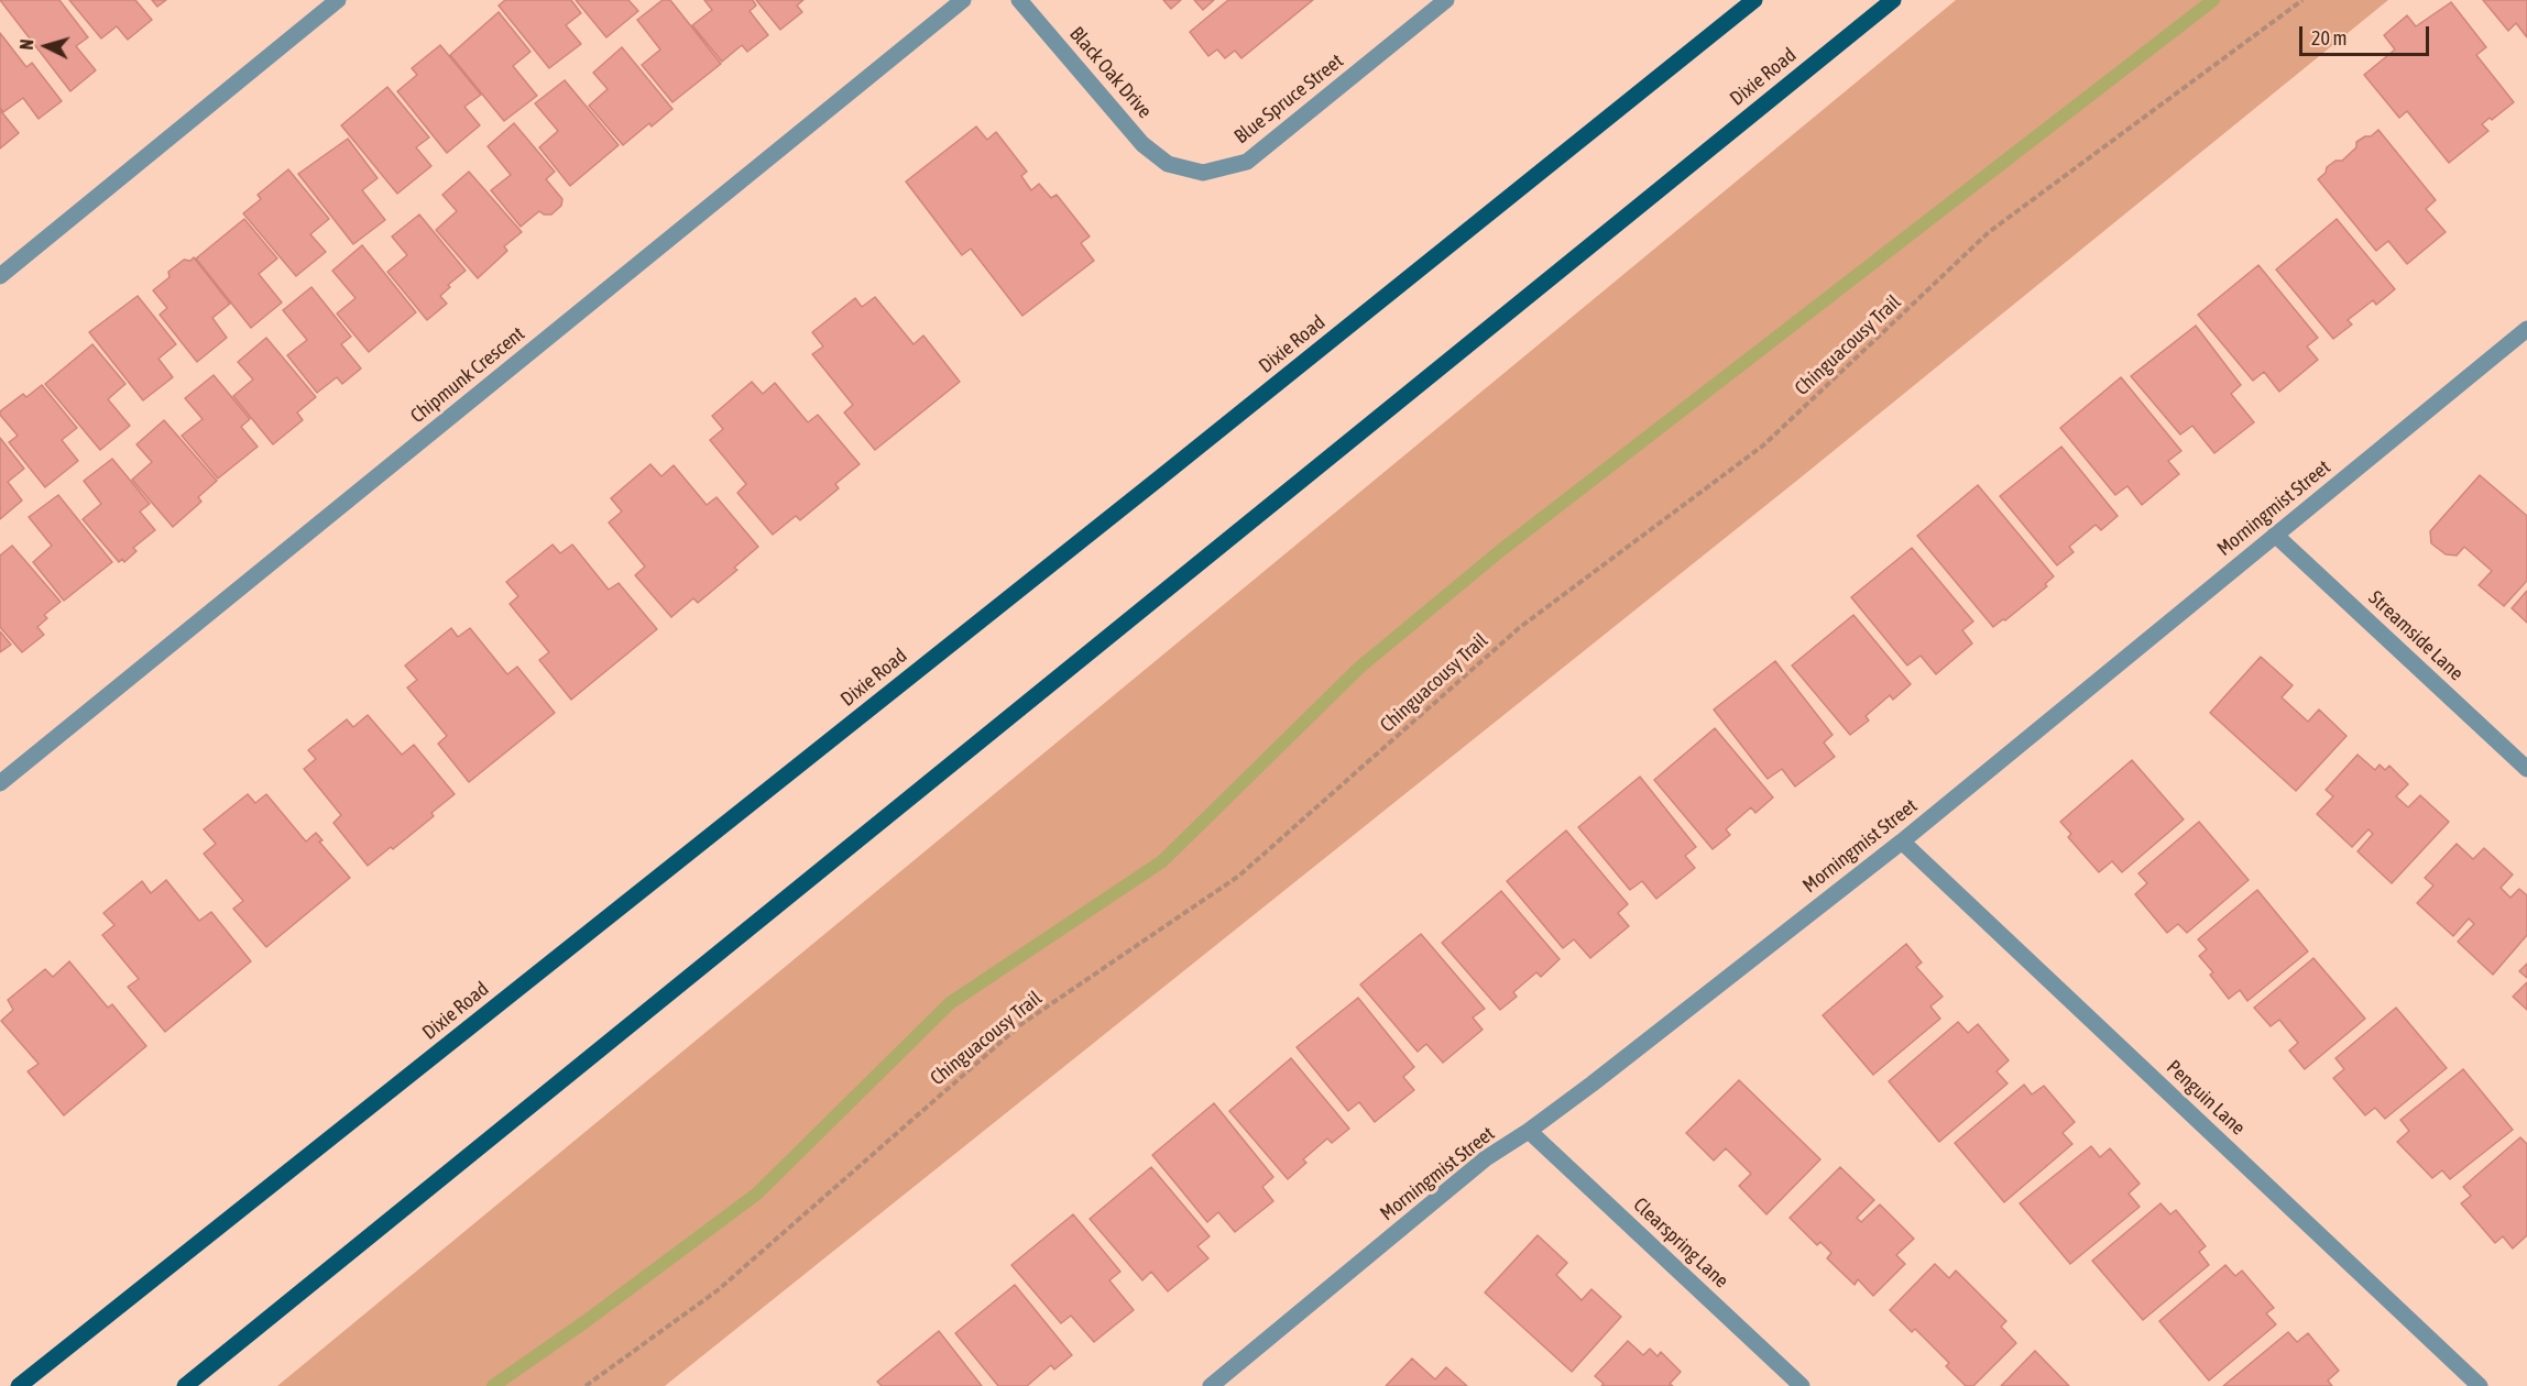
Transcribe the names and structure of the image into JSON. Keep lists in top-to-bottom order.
{
  "streets": {
    "main road": ["Dixie Road"],
    "street": [
      "Black Oak Drive",
      "Blue Spruce Street",
      "Chipmunk Crescent",
      "Morningmist Street",
      "Streamside Lane",
      "Penguin Lane",
      "Clearspring Lane"
    ],
    "path": ["Chinguacousy Trail"]
  },
  "crossings": [
    ["Black Oak Drive", "Blue Spruce Street"],
    ["Morningmist Street", "Streamside Lane"],
    ["Morningmist Street", "Penguin Lane"],
    ["Morningmist Street", "Clearspring Lane"]
  ],
  "scale_bar": "20 m",
  "north": "left"
}
